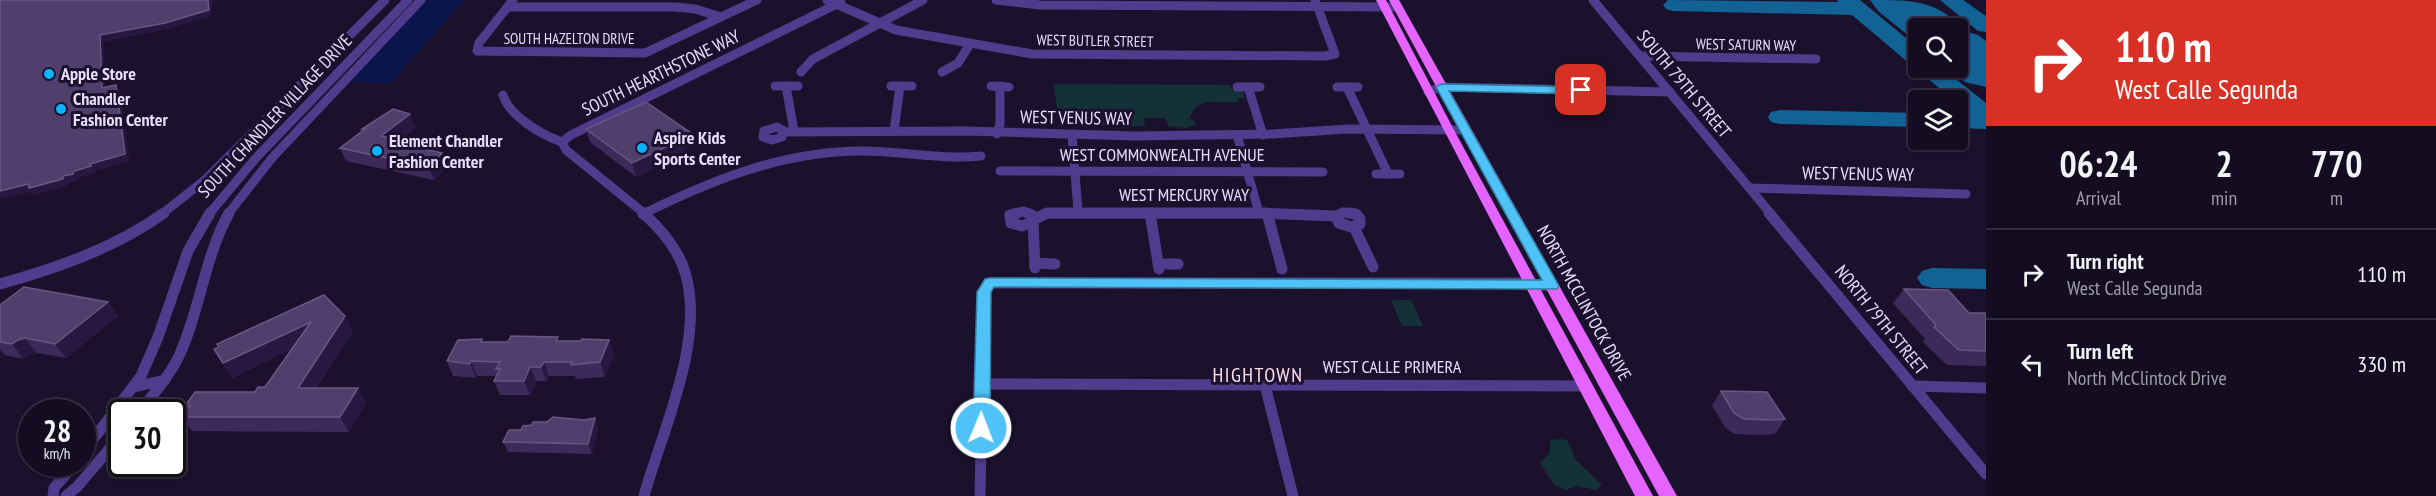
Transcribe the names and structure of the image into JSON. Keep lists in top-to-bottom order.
{
  "streets": {
    "main road": ["NORTH MCCLINTOCK DRIVE"],
    "street": [
      "SOUTH HAZELTON DRIVE",
      "WEST BUTLER STREET",
      "WEST SATURN WAY",
      "SOUTH HEARTHSTONE WAY",
      "SOUTH 79TH STREET",
      "SOUTH CHANDLER VILLAGE DRIVE",
      "WEST VENUS WAY",
      "WEST COMMONWEALTH AVENUE",
      "WEST MERCURY WAY",
      "NORTH 79TH STREET",
      "WEST CALLE PRIMERA"
    ]
  },
  "crossings": [
    ["WEST BUTLER STREET", "SOUTH HEARTHSTONE WAY"],
    ["WEST SATURN WAY", "SOUTH 79TH STREET"],
    ["SOUTH 79TH STREET", "WEST VENUS WAY"],
    ["SOUTH 79TH STREET", "NORTH 79TH STREET"],
    ["WEST VENUS WAY", "NORTH MCCLINTOCK DRIVE"],
    ["WEST VENUS WAY", "NORTH 79TH STREET"],
    ["NORTH MCCLINTOCK DRIVE", "WEST CALLE PRIMERA"]
  ],
  "districts": ["HIGHTOWN"],
  "places": [
    "Apple Store",
    "Chandler Fashion Center",
    "Aspire Kids Sports Center",
    "Element Chandler Fashion Center"
  ],
  "page": {
    "turn": ["110 m", "West Calle Segunda"],
    "eta": [
      "06:24",
      "Arrival",
      "2",
      "min",
      "770",
      "m"
    ],
    "list": [
      {
        "name": "Turn right",
        "note": "West Calle Segunda",
        "value": "110 m"
      },
      {
        "name": "Turn left",
        "note": "North McClintock Drive",
        "value": "330 m"
      }
    ],
    "speed": "28 km/h",
    "limit": "30"
  }
}
